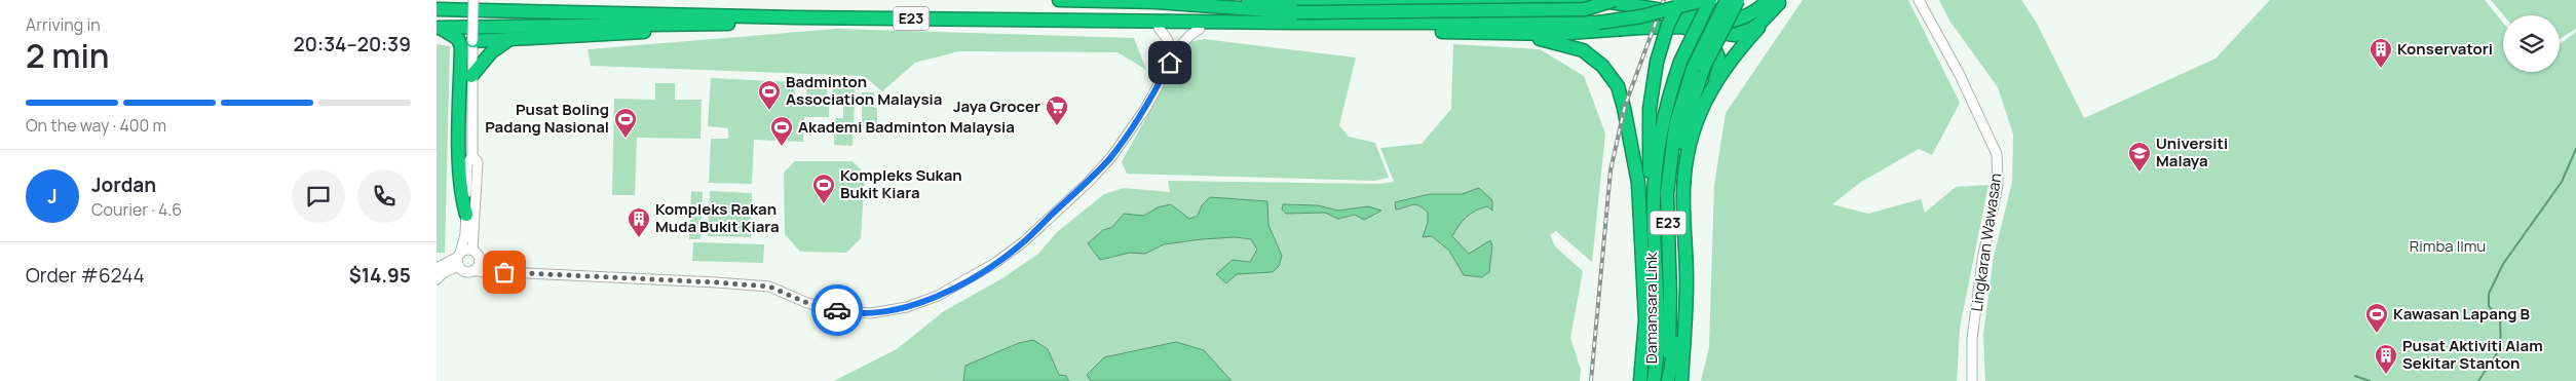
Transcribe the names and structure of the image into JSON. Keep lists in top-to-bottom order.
{
  "streets": {
    "highway": ["E23", "Damansara Link"],
    "street": ["Lingkaran Wawasan"]
  },
  "parks": ["Rimba Ilmu"],
  "places": {
    "building": ["Konservatori", "Kompleks Rakan Muda Bukit Kiara", "Pusat Aktiviti Alam Sekitar Stanton"],
    "sports": [
      "Badminton Association Malaysia",
      "Pusat Boling Padang Nasional",
      "Akademi Badminton Malaysia",
      "Kompleks Sukan Bukit Kiara",
      "Kawasan Lapang B"
    ],
    "supermarket": ["Jaya Grocer"],
    "school or university": ["Universiti Malaya"]
  },
  "page": {
    "heading": ["2 min", "Arriving in", "20:34–20:39"],
    "panel": [
      "Jordan",
      "Courier · 4.6",
      "Order #6244",
      "$14.95"
    ],
    "bar": "On the way · 400 m",
    "round": "J"
  }
}
